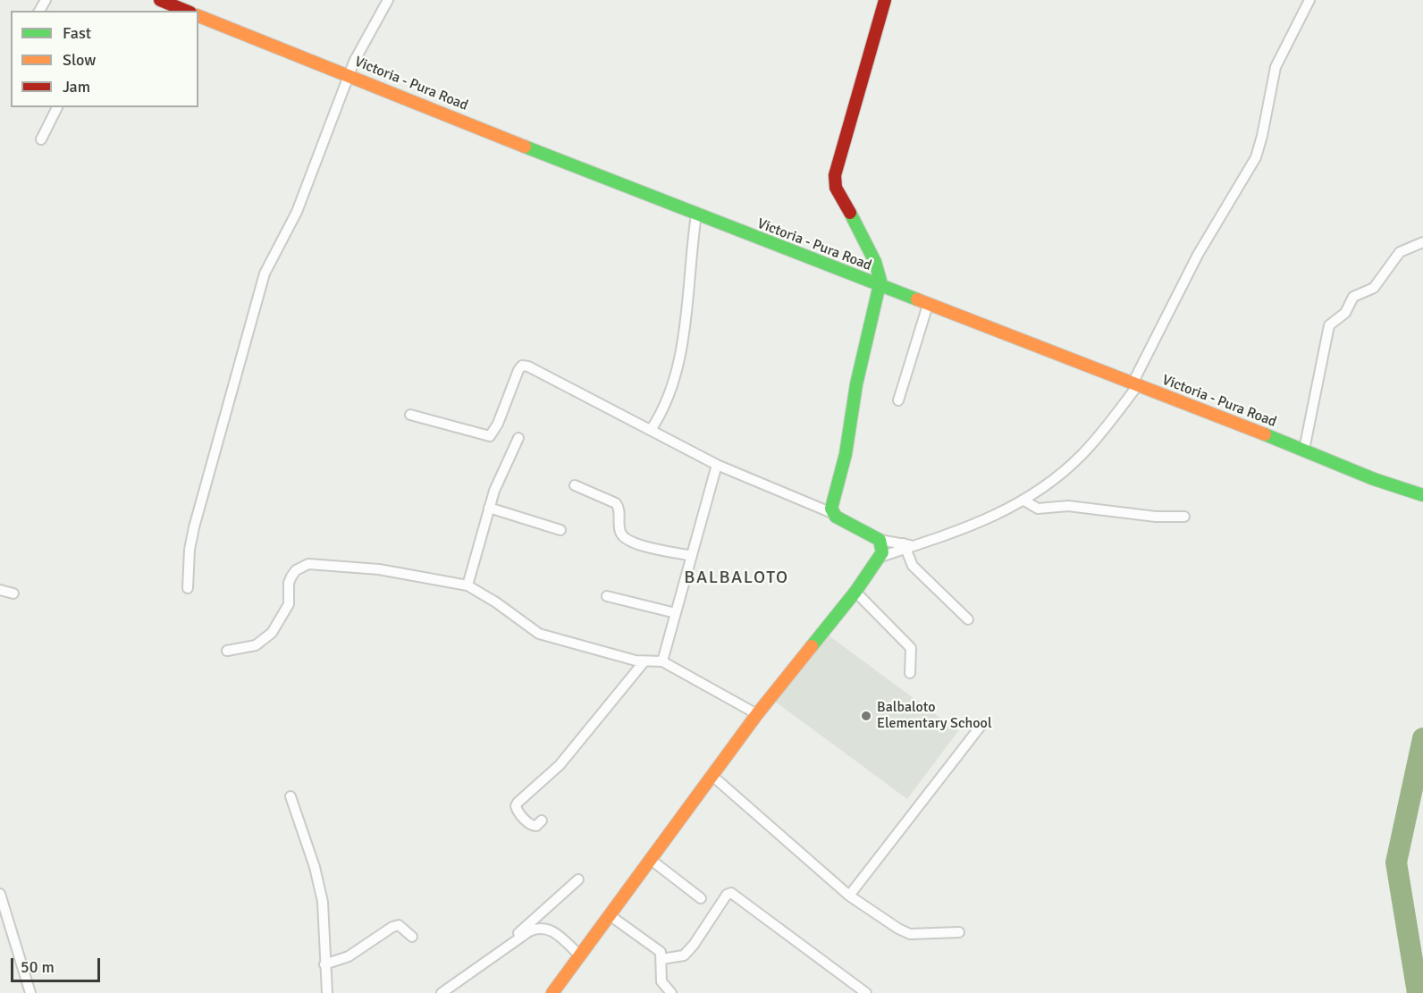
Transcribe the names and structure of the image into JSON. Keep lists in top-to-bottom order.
{
  "streets": {
    "main road": ["Victoria - Pura Road"]
  },
  "districts": ["BALBALOTO"],
  "places": ["Balbaloto Elementary School"],
  "legend": ["Fast", "Slow", "Jam"],
  "scale_bar": "50 m"
}
